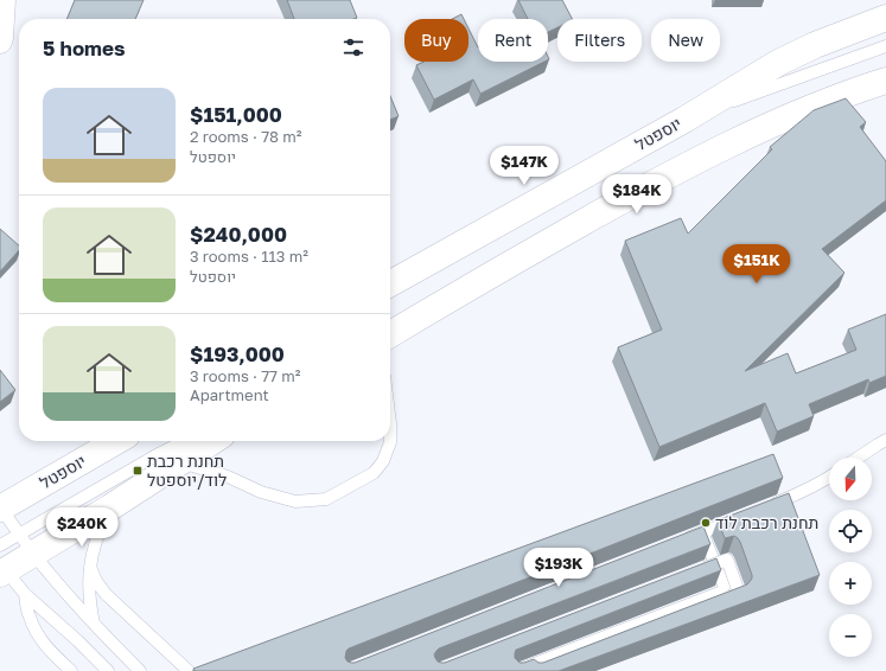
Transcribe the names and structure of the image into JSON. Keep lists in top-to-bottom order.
{
  "streets": {
    "main road": ["יוספטל"]
  },
  "places": {
    "transit": ["תחנת רכבת לוד/יוספטל"],
    "other": ["תחנת רכבת לוד"]
  },
  "north": "bottom",
  "page": {
    "chip": [
      "Buy",
      "Rent",
      "Filters",
      "New"
    ],
    "heading": "5 homes",
    "list": [
      {
        "name": "$151,000",
        "note": "2 rooms · 78 m² · יוספטל"
      },
      {
        "name": "$240,000",
        "note": "3 rooms · 113 m² · יוספטל"
      },
      {
        "name": "$193,000",
        "note": "3 rooms · 77 m² · Apartment"
      }
    ],
    "price": [
      "$147K",
      "$184K",
      "$151K",
      "$240K",
      "$193K"
    ],
    "map_buttons": ["+", "−"]
  }
}
